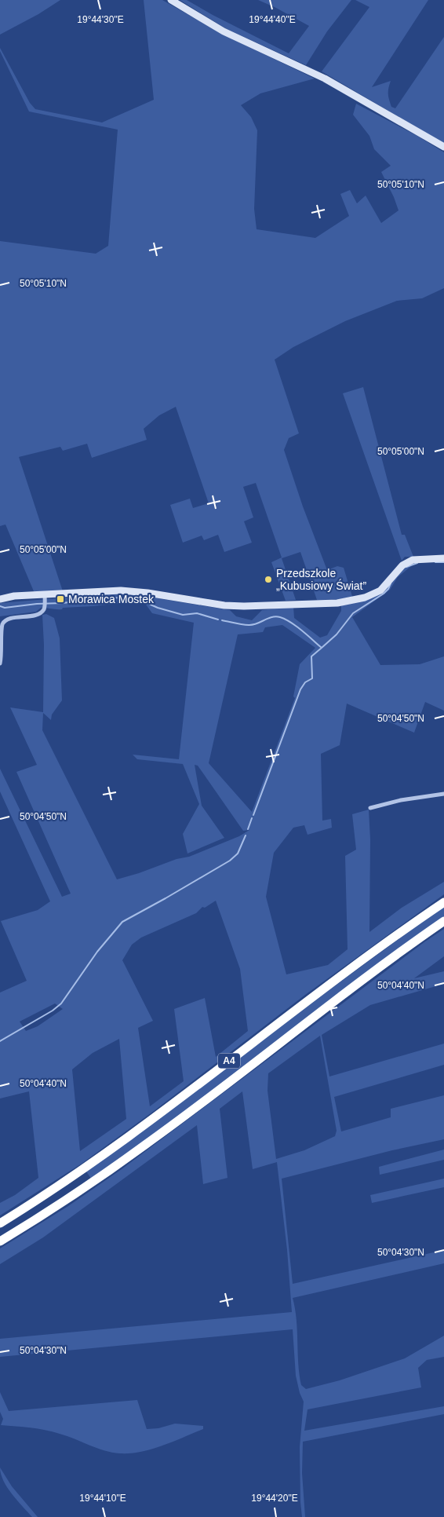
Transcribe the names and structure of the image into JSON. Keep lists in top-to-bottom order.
{
  "streets": {
    "highway": ["A4"]
  },
  "places": {
    "other": ["Przedszkole „Kubusiowy Świat”"],
    "transit": ["Morawica Mostek"]
  },
  "coordinates": [
    "19°44'30\"E",
    "19°44'40\"E",
    "50°05'10\"N",
    "50°05'00\"N",
    "50°04'50\"N",
    "50°04'40\"N",
    "50°04'30\"N",
    "19°44'10\"E",
    "19°44'20\"E"
  ]
}
